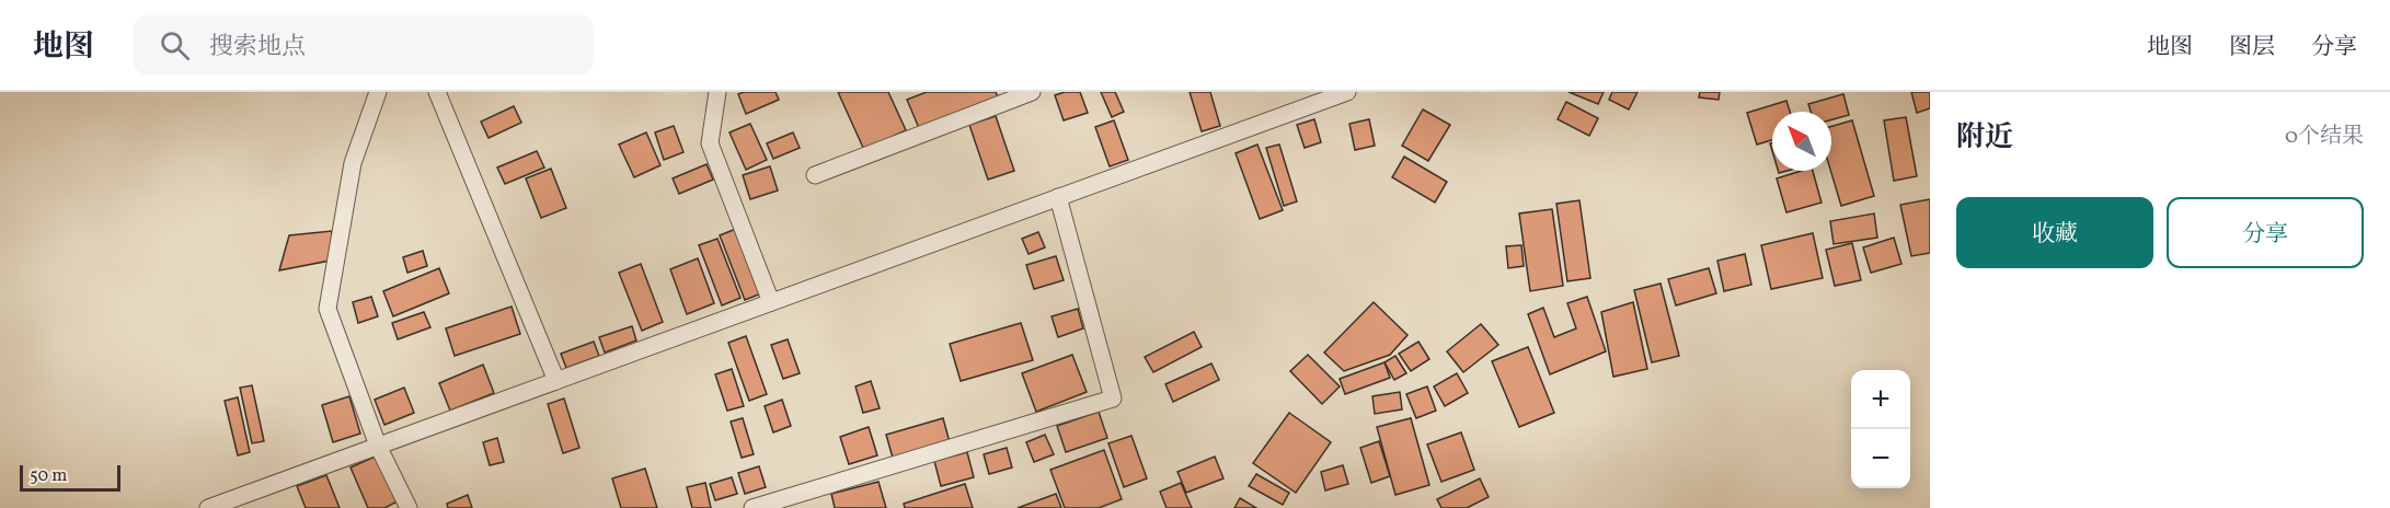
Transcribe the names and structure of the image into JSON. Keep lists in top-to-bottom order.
{
  "scale_bar": "50 m",
  "north": "top left",
  "page": {
    "header": "地图",
    "search": "搜索地点",
    "nav": ["地图", "图层", "分享"],
    "heading": ["附近", "0个结果"],
    "buttons": ["收藏", "分享"],
    "map_buttons": ["+", "−"],
    "scale": "50 m"
  }
}
